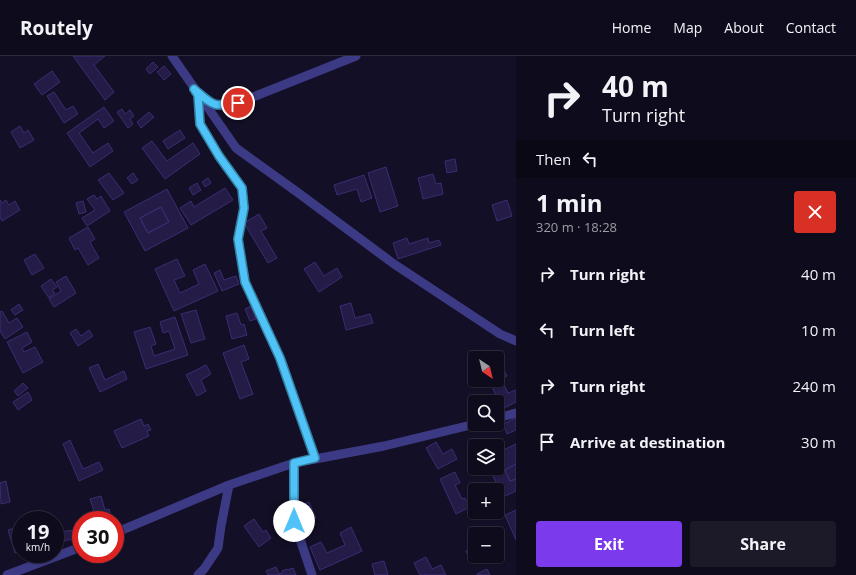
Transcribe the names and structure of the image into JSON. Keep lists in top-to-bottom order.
{
  "north": "bottom right",
  "page": {
    "header": "Routely",
    "nav": [
      "Home",
      "Map",
      "About",
      "Contact"
    ],
    "turn": ["40 m", "Turn right"],
    "then": "Then",
    "heading": ["1 min", "320 m · 18:28"],
    "list": [
      {
        "name": "Turn right",
        "value": "40 m"
      },
      {
        "name": "Turn left",
        "value": "10 m"
      },
      {
        "name": "Turn right",
        "value": "240 m"
      },
      {
        "name": "Arrive at destination",
        "value": "30 m"
      }
    ],
    "map_buttons": ["+", "−"],
    "speed": "19 km/h",
    "limit": "30",
    "buttons": ["Exit", "Share"]
  }
}
